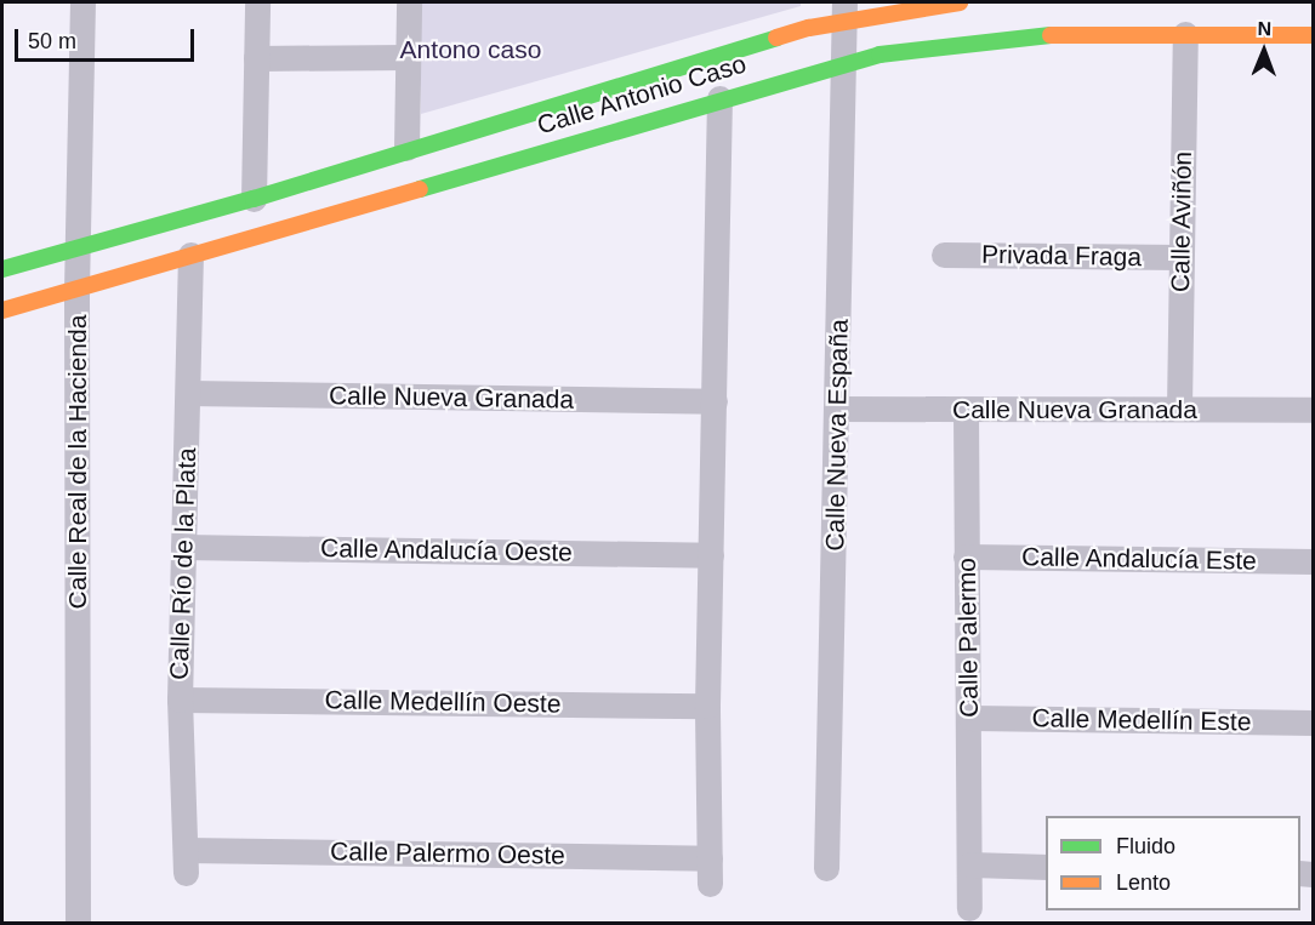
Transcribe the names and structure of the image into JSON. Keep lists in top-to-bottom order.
{
  "streets": {
    "main road": ["Calle Antonio Caso"],
    "street": [
      "Calle Aviñón",
      "Privada Fraga",
      "Calle Nueva Granada",
      "Calle Nueva España",
      "Calle Real de la Hacienda",
      "Calle Andalucía Oeste",
      "Calle Andalucía Este",
      "Calle Río de la Plata",
      "Calle Palermo",
      "Calle Medellín Oeste",
      "Calle Medellín Este",
      "Calle Palermo Oeste"
    ]
  },
  "crossings": [
    ["Calle Antonio Caso", "Calle Aviñón"],
    ["Calle Antonio Caso", "Calle Nueva España"],
    ["Calle Antonio Caso", "Calle Real de la Hacienda"],
    ["Calle Antonio Caso", "Calle Río de la Plata"],
    ["Calle Aviñón", "Privada Fraga"],
    ["Calle Aviñón", "Calle Nueva Granada"],
    ["Calle Nueva Granada", "Calle Nueva España"],
    ["Calle Nueva Granada", "Calle Río de la Plata"],
    ["Calle Nueva Granada", "Calle Palermo"],
    ["Calle Andalucía Oeste", "Calle Río de la Plata"],
    ["Calle Andalucía Este", "Calle Palermo"],
    ["Calle Río de la Plata", "Calle Medellín Oeste"],
    ["Calle Río de la Plata", "Calle Palermo Oeste"],
    ["Calle Palermo", "Calle Medellín Este"]
  ],
  "parks": ["Antono caso"],
  "legend": ["Fluido", "Lento"],
  "scale_bar": "50 m",
  "north": "top"
}
